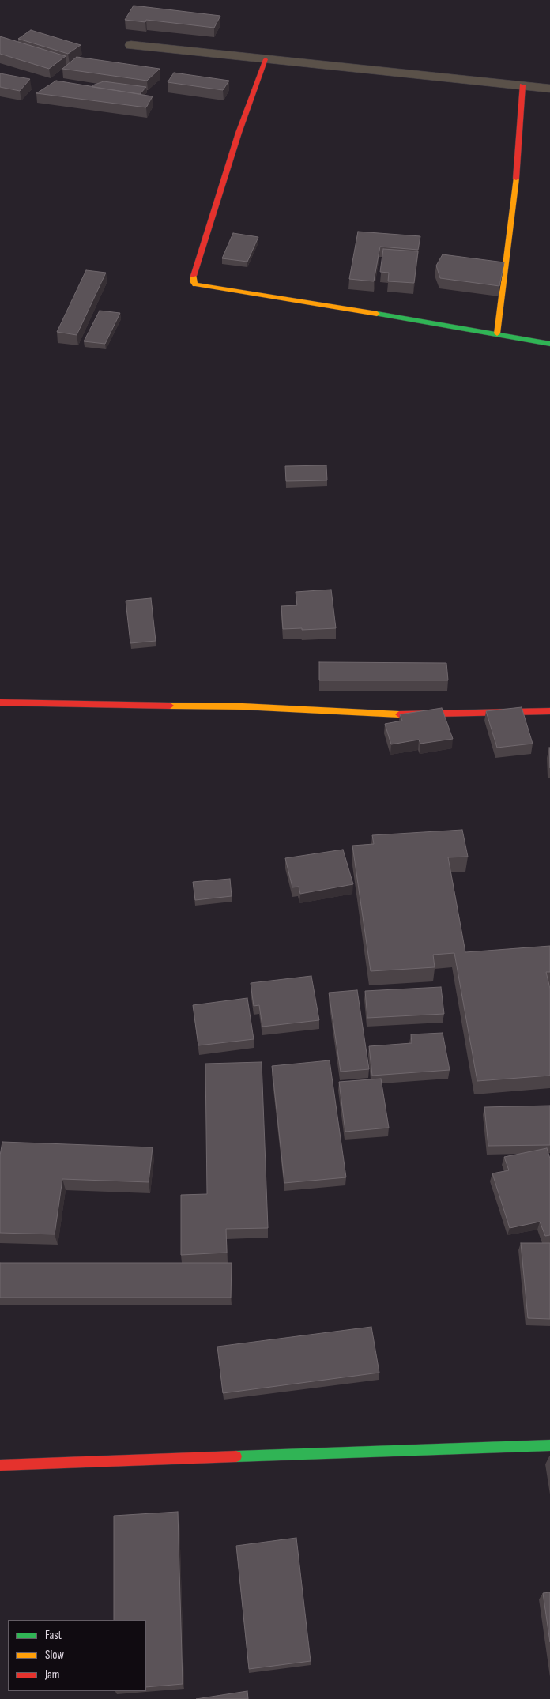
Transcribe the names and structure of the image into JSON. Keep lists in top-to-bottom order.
{
  "legend": ["Fast", "Slow", "Jam"]
}
